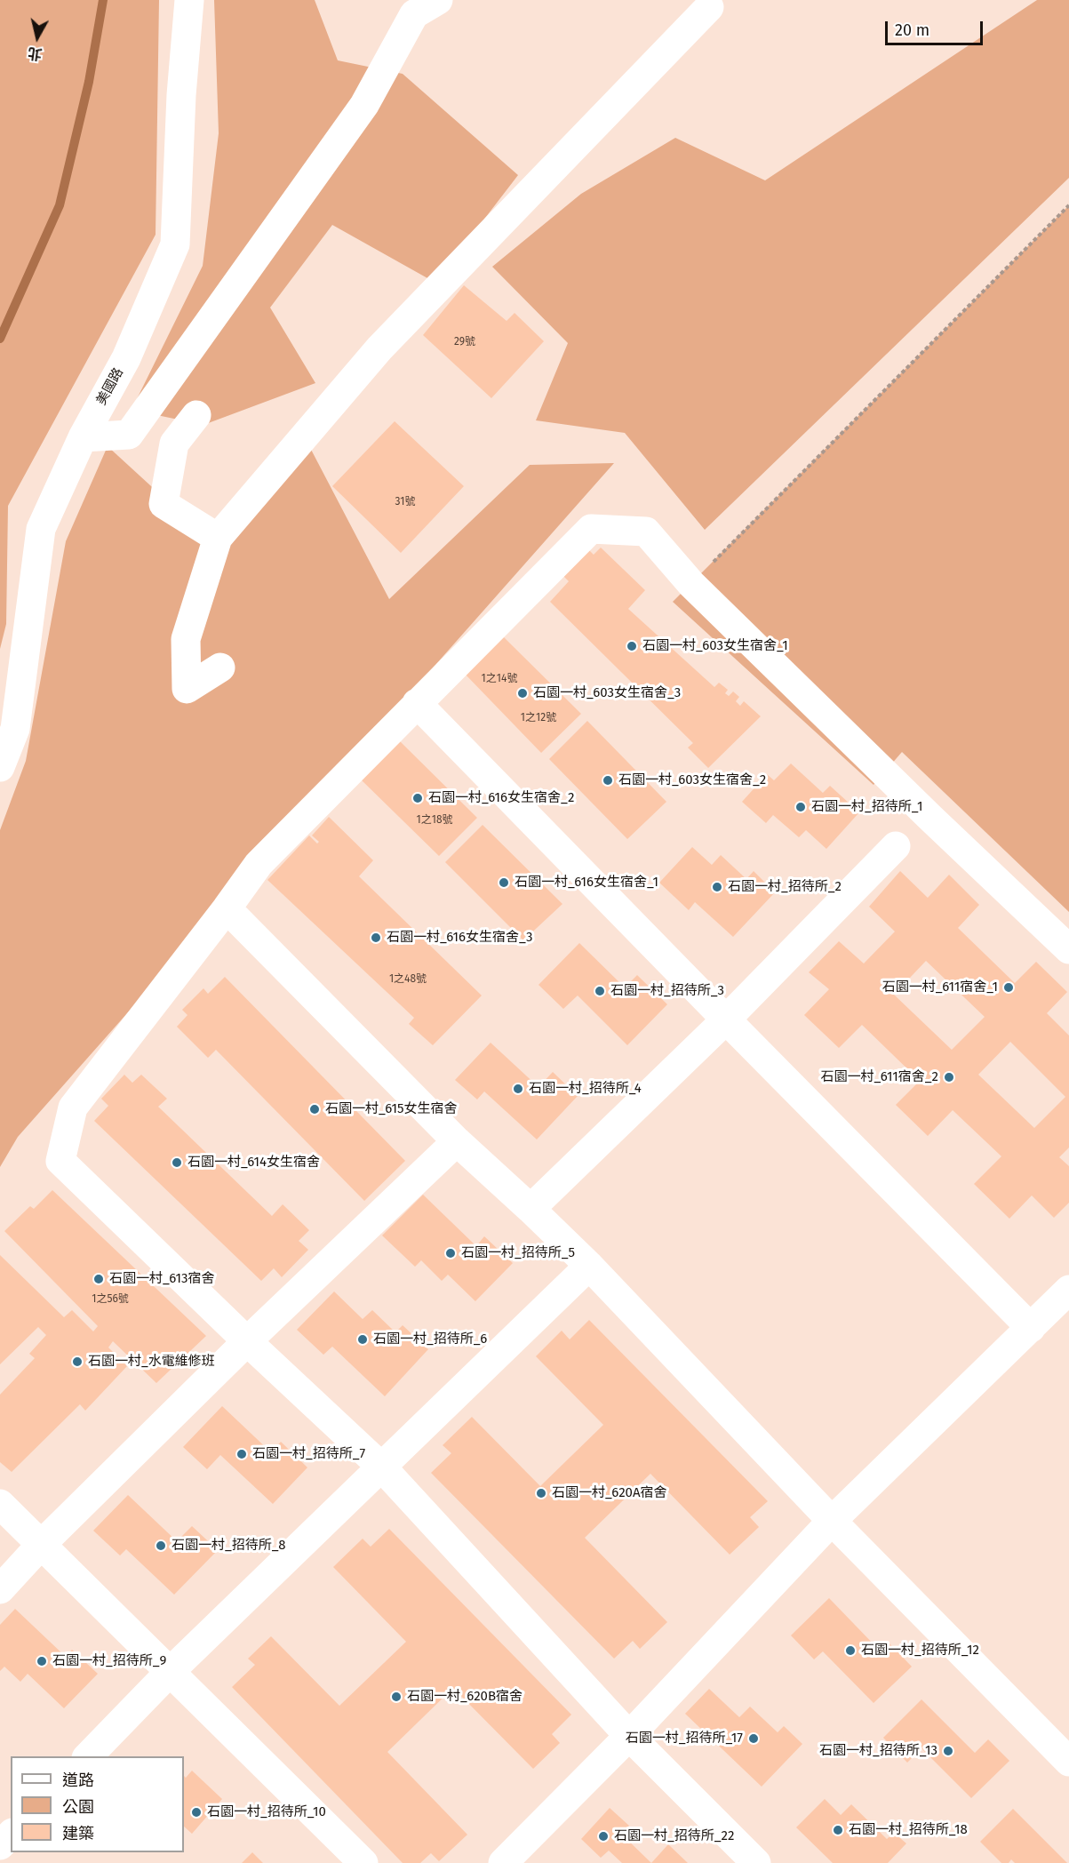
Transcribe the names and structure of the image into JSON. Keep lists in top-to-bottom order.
{
  "streets": {
    "street": ["美國路"]
  },
  "places": [
    "石園一村_603女生宿舍_1",
    "石園一村_603女生宿舍_3",
    "石園一村_603女生宿舍_2",
    "石園一村_616女生宿舍_2",
    "石園一村_招待所_1",
    "石園一村_616女生宿舍_1",
    "石園一村_招待所_2",
    "石園一村_616女生宿舍_3",
    "石園一村_611宿舍_1",
    "石園一村_招待所_3",
    "石園一村_611宿舍_2",
    "石園一村_招待所_4",
    "石園一村_615女生宿舍",
    "石園一村_614女生宿舍",
    "石園一村_招待所_5",
    "石園一村_613宿舍",
    "石園一村_招待所_6",
    "石園一村_水電維修班",
    "石園一村_招待所_7",
    "石園一村_620A宿舍",
    "石園一村_招待所_8",
    "石園一村_招待所_12",
    "石園一村_招待所_9",
    "石園一村_620B宿舍",
    "石園一村_招待所_17",
    "石園一村_招待所_13",
    "石園一村_招待所_10",
    "石園一村_招待所_18",
    "石園一村_招待所_22"
  ],
  "house_numbers": [
    "29號",
    "31號",
    "1之14號",
    "1之12號",
    "1之18號",
    "1之48號",
    "1之56號"
  ],
  "legend": ["道路", "公園", "建築"],
  "scale_bar": "20 m",
  "north": "bottom"
}
